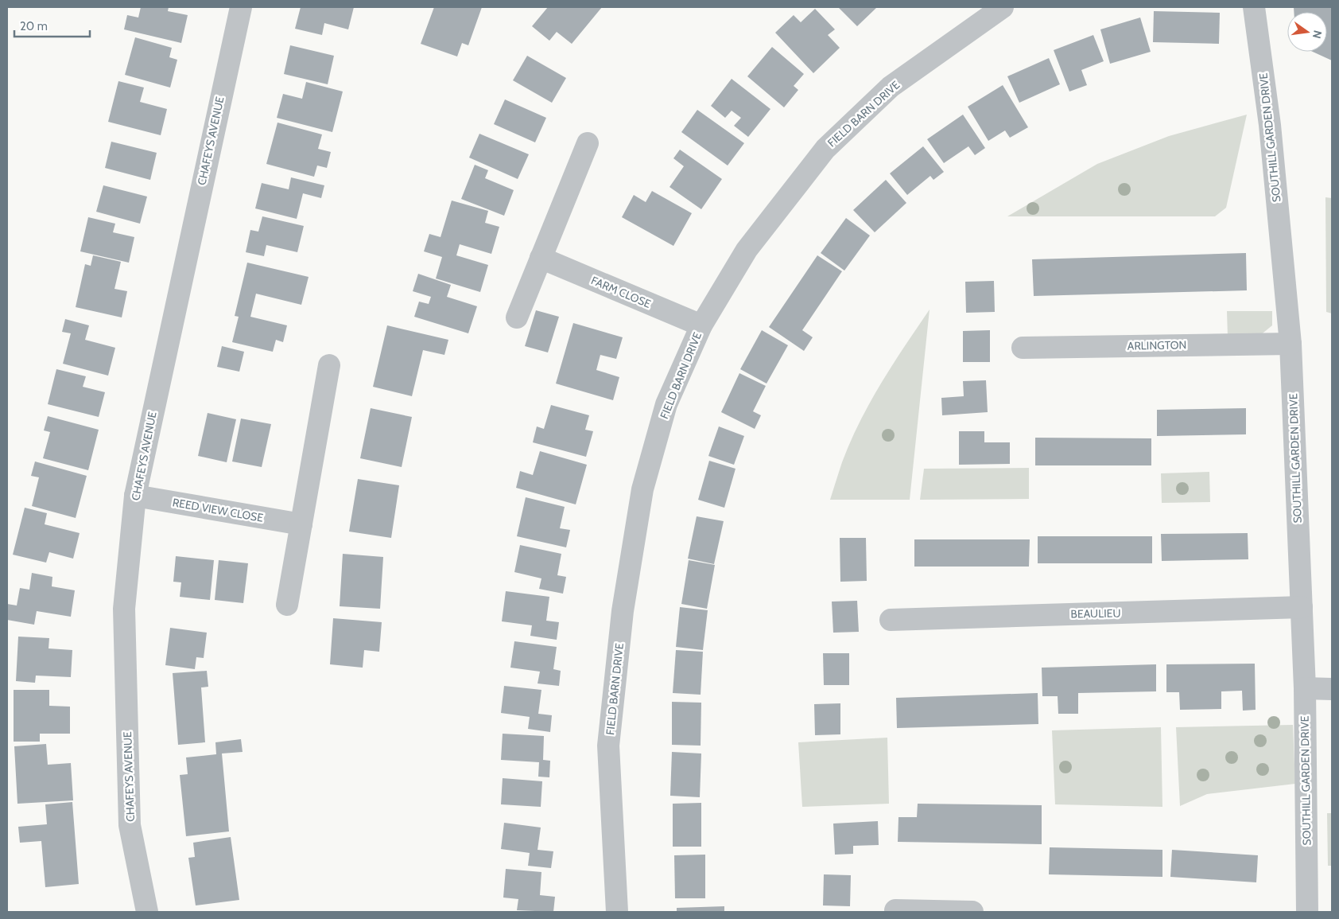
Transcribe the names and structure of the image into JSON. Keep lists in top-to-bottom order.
{
  "streets": {
    "street": [
      "FIELD BARN DRIVE",
      "SOUTHILL GARDEN DRIVE",
      "CHAFEYS AVENUE",
      "FARM CLOSE",
      "ARLINGTON",
      "REED VIEW CLOSE",
      "BEAULIEU"
    ]
  },
  "crossings": [
    ["FIELD BARN DRIVE", "FARM CLOSE"],
    ["SOUTHILL GARDEN DRIVE", "ARLINGTON"],
    ["SOUTHILL GARDEN DRIVE", "BEAULIEU"],
    ["CHAFEYS AVENUE", "REED VIEW CLOSE"]
  ],
  "scale_bar": "20 m",
  "north": "right"
}
